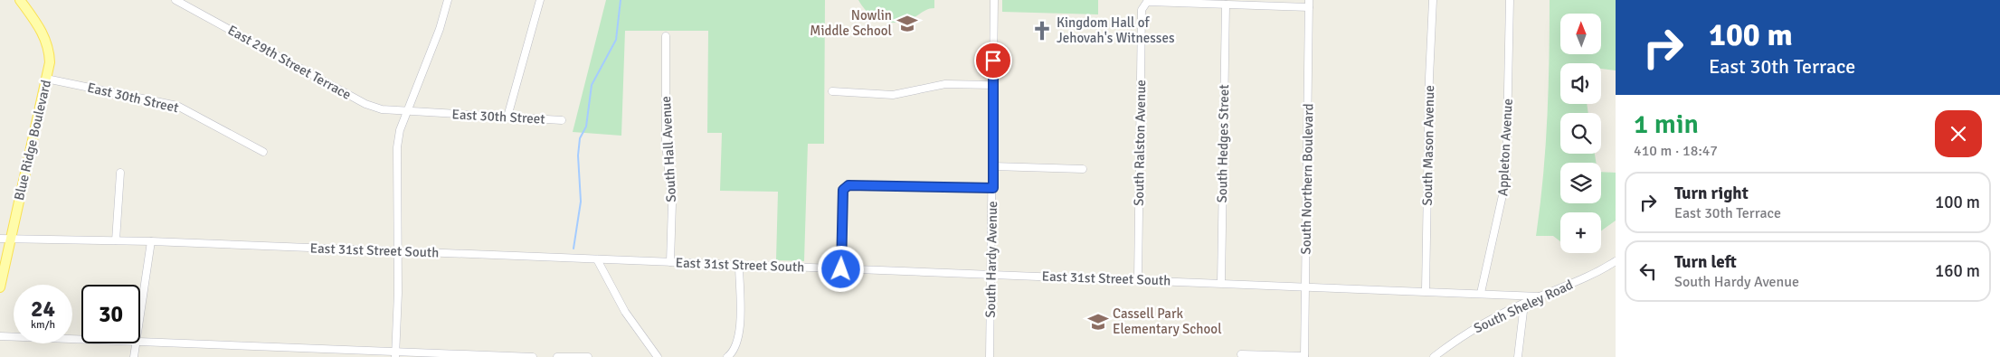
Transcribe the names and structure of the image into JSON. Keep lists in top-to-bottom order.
{
  "streets": {
    "main road": ["Blue Ridge Boulevard"],
    "street": [
      "East 29th Street Terrace",
      "East 30th Street",
      "South Ralston Avenue",
      "South Hedges Street",
      "South Mason Avenue",
      "Appleton Avenue",
      "South Hall Avenue",
      "South Northern Boulevard",
      "East 31st Street South",
      "South Hardy Avenue",
      "South Sheley Road"
    ]
  },
  "crossings": [
    ["East 29th Street Terrace", "East 30th Street"],
    ["East 30th Street", "Blue Ridge Boulevard"],
    ["Blue Ridge Boulevard", "East 31st Street South"],
    ["South Ralston Avenue", "South Hedges Street"],
    ["South Ralston Avenue", "East 31st Street South"],
    ["South Hedges Street", "East 31st Street South"],
    ["South Mason Avenue", "East 31st Street South"],
    ["Appleton Avenue", "East 31st Street South"],
    ["South Hall Avenue", "East 31st Street South"],
    ["South Northern Boulevard", "East 31st Street South"],
    ["East 31st Street South", "South Hardy Avenue"],
    ["East 31st Street South", "South Sheley Road"]
  ],
  "places": {
    "school or university": ["Nowlin Middle School", "Cassell Park Elementary School"],
    "church": ["Kingdom Hall of Jehovah's Witnesses"]
  },
  "north": "top",
  "page": {
    "turn": ["100 m", "East 30th Terrace"],
    "map_buttons": "+",
    "heading": ["1 min", "410 m · 18:47"],
    "list": [
      {
        "name": "Turn right",
        "note": "East 30th Terrace",
        "value": "100 m"
      },
      {
        "name": "Turn left",
        "note": "South Hardy Avenue",
        "value": "160 m"
      }
    ],
    "speed": "24 km/h",
    "limit": "30"
  }
}
